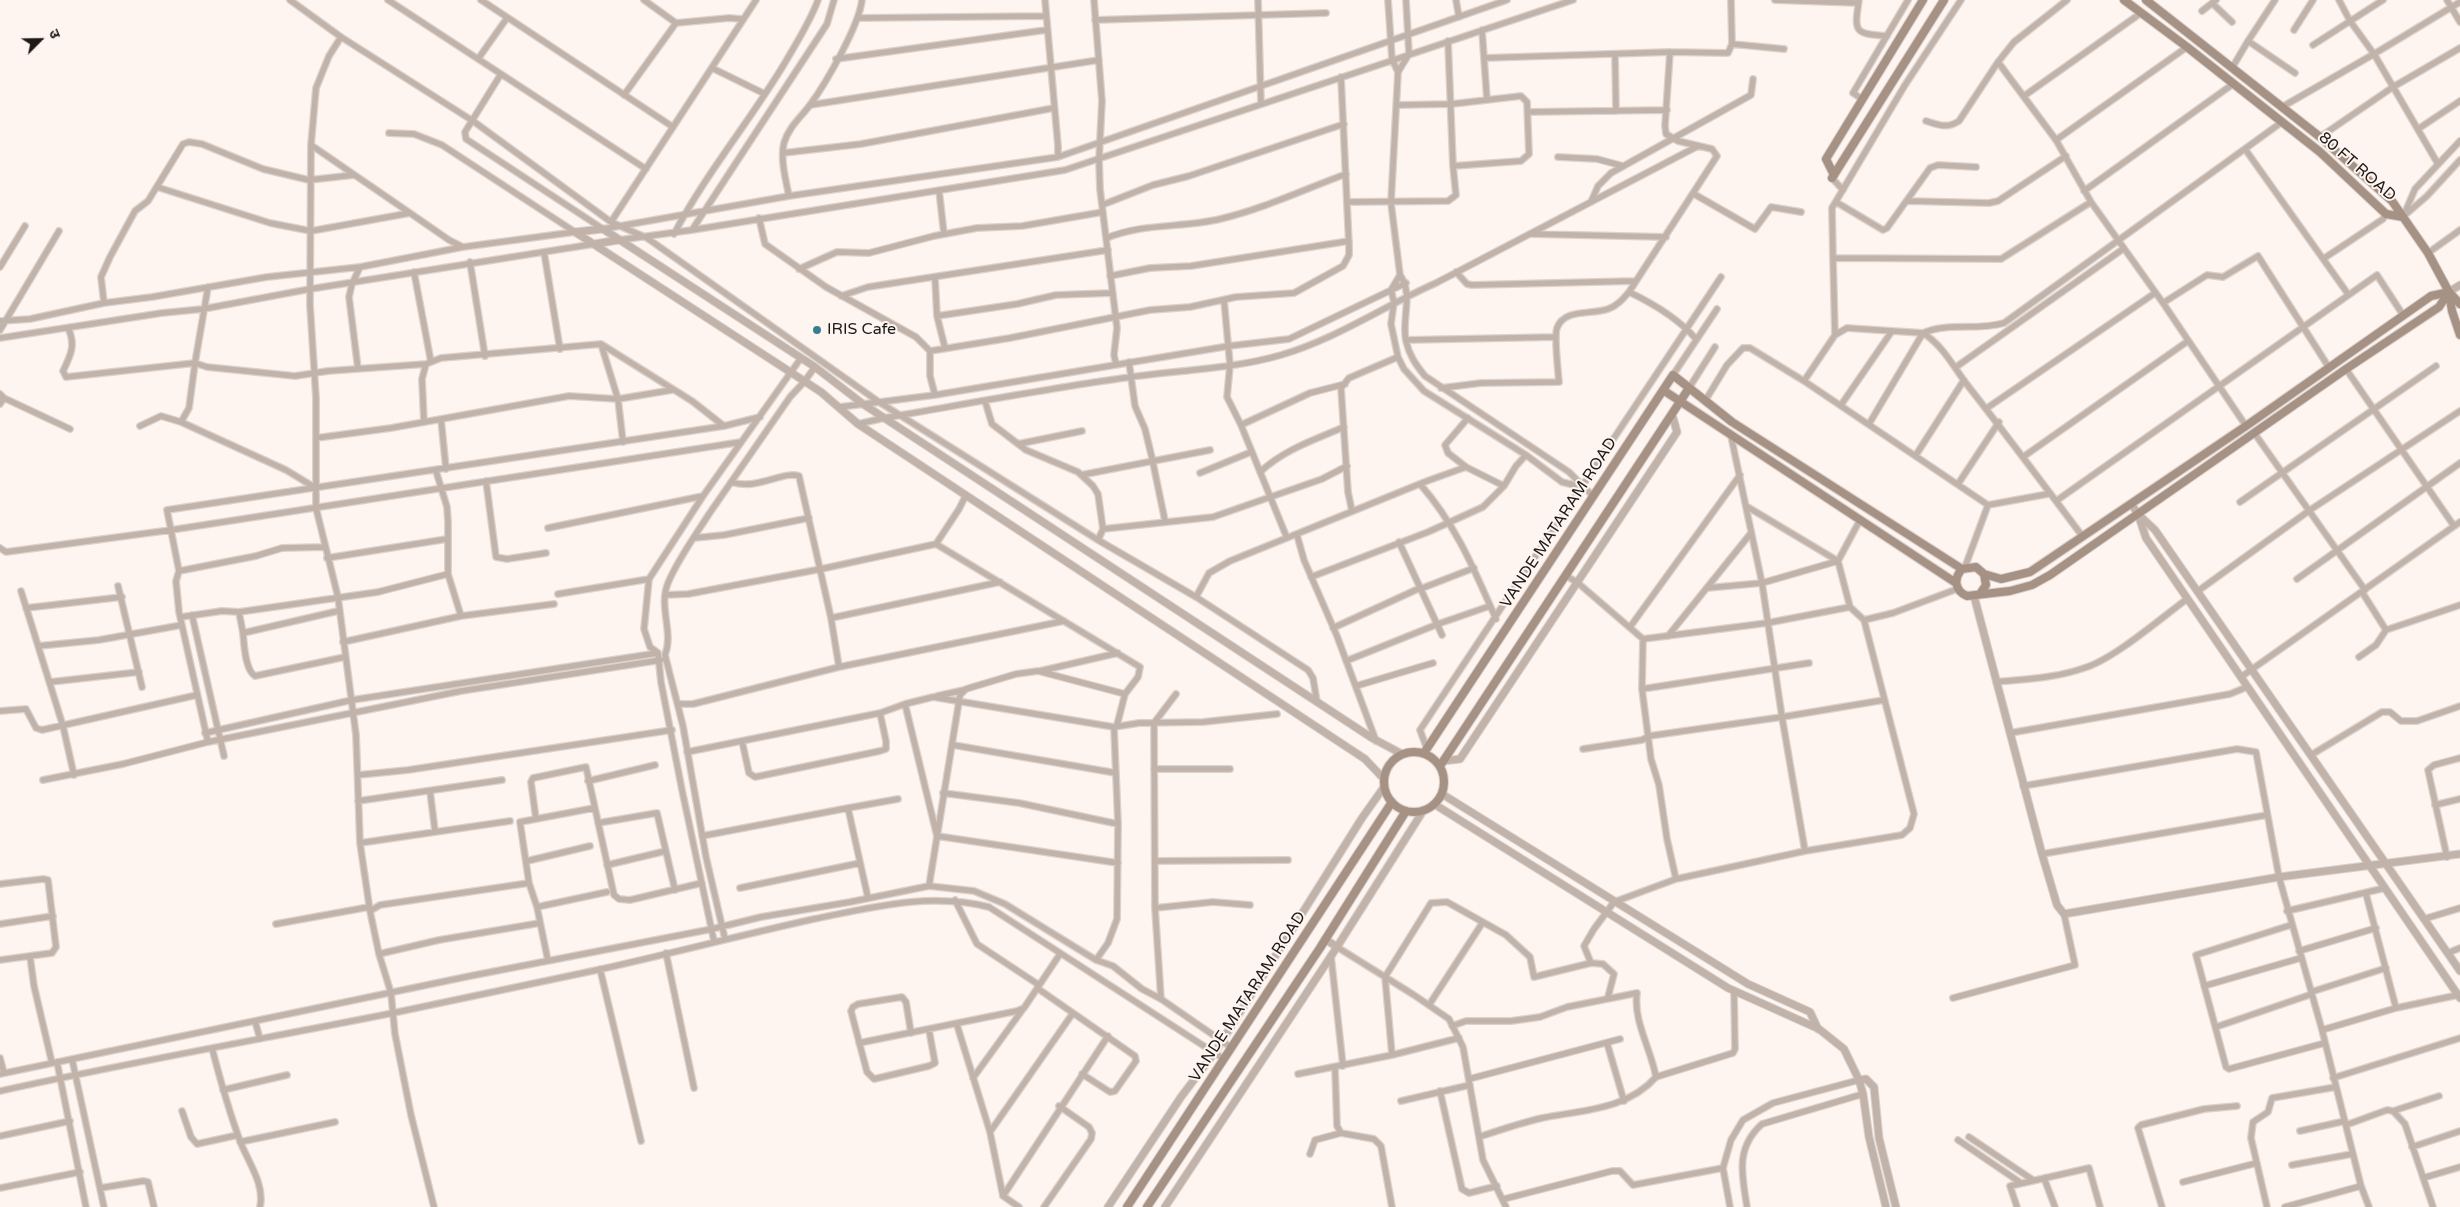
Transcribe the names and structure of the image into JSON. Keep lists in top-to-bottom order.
{
  "streets": {
    "main road": ["80 FT ROAD", "VANDE MATARAM ROAD"]
  },
  "places": ["IRIS Cafe"],
  "north": "top right"
}
